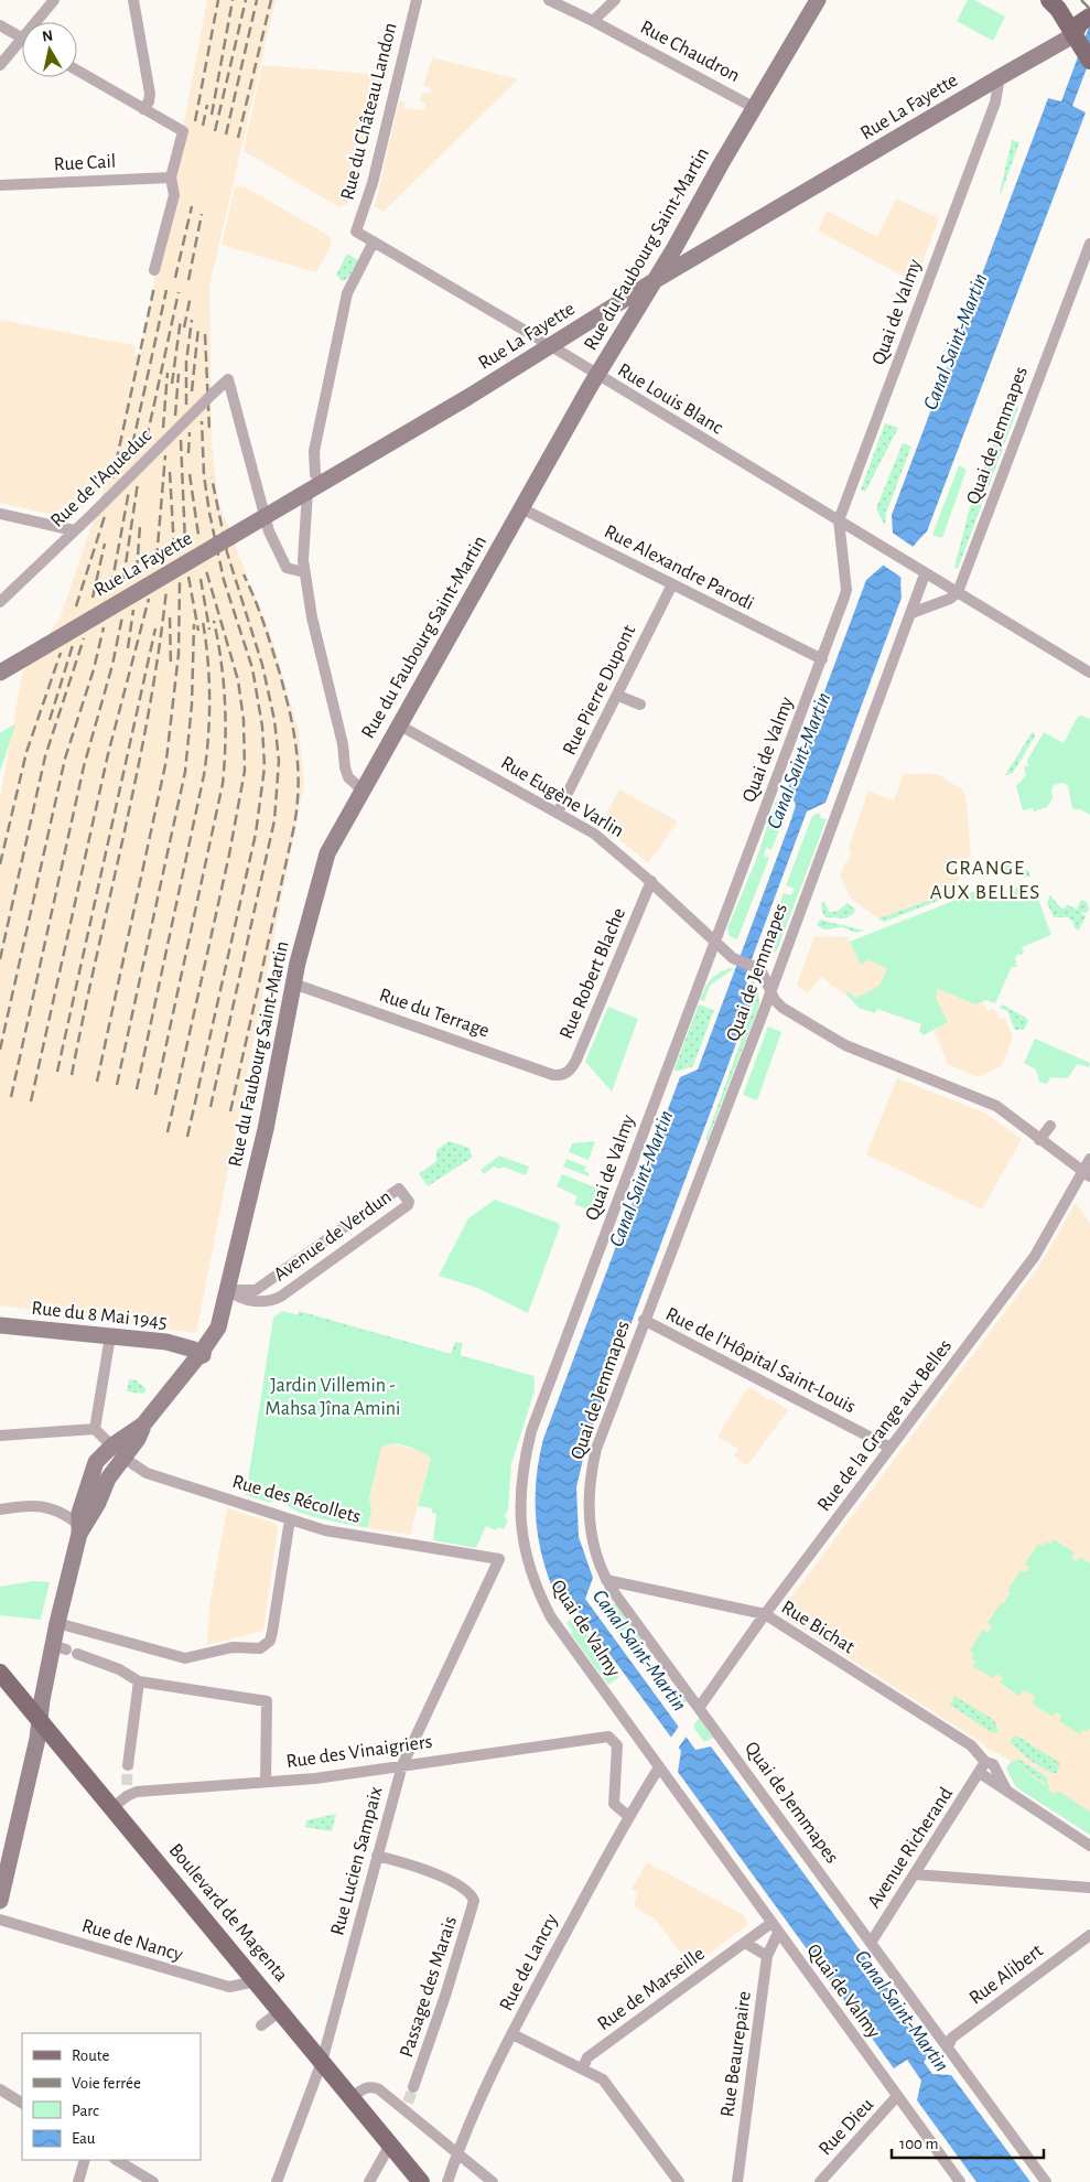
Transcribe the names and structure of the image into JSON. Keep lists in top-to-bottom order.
{
  "streets": {
    "main road": [
      "Rue La Fayette",
      "Rue du Faubourg Saint-Martin",
      "Rue du 8 Mai 1945",
      "Boulevard de Magenta"
    ],
    "street": [
      "Rue Chaudron",
      "Rue du Château Landon",
      "Rue Cail",
      "Quai de Valmy",
      "Rue Louis Blanc",
      "Quai de Jemmapes",
      "Rue de l'Aqueduc",
      "Rue Alexandre Parodi",
      "Rue Pierre Dupont",
      "Rue Eugène Varlin",
      "Rue Robert Blache",
      "Rue du Terrage",
      "Avenue de Verdun",
      "Rue de l'Hôpital Saint-Louis",
      "Rue de la Grange aux Belles",
      "Rue des Récollets",
      "Rue Bichat",
      "Rue des Vinaigriers",
      "Avenue Richerand",
      "Rue Lucien Sampaix",
      "Rue de Nancy",
      "Rue de Lancry",
      "Rue Alibert",
      "Passage des Marais",
      "Rue de Marseille",
      "Rue Beaurepaire",
      "Rue Dieu"
    ]
  },
  "crossings": [
    ["Rue Chaudron", "Rue du Faubourg Saint-Martin"],
    ["Rue La Fayette", "Rue du Faubourg Saint-Martin"],
    ["Rue La Fayette", "Quai de Valmy"],
    ["Rue La Fayette", "Rue Louis Blanc"],
    ["Rue La Fayette", "Rue de l'Aqueduc"],
    ["Rue du Château Landon", "Rue Louis Blanc"],
    ["Rue du Faubourg Saint-Martin", "Rue Louis Blanc"],
    ["Rue du Faubourg Saint-Martin", "Rue Alexandre Parodi"],
    ["Rue du Faubourg Saint-Martin", "Rue Eugène Varlin"],
    ["Rue du Faubourg Saint-Martin", "Rue du Terrage"],
    ["Rue du Faubourg Saint-Martin", "Avenue de Verdun"],
    ["Rue du Faubourg Saint-Martin", "Rue du 8 Mai 1945"],
    ["Rue du Faubourg Saint-Martin", "Rue des Récollets"],
    ["Rue du Faubourg Saint-Martin", "Boulevard de Magenta"],
    ["Quai de Valmy", "Rue Louis Blanc"],
    ["Quai de Valmy", "Rue Alexandre Parodi"],
    ["Quai de Valmy", "Rue Eugène Varlin"],
    ["Quai de Valmy", "Rue de Lancry"],
    ["Quai de Valmy", "Rue de Marseille"],
    ["Quai de Valmy", "Rue Beaurepaire"],
    ["Quai de Valmy", "Rue Dieu"],
    ["Rue Louis Blanc", "Quai de Jemmapes"],
    ["Quai de Jemmapes", "Rue Eugène Varlin"],
    ["Quai de Jemmapes", "Rue de l'Hôpital Saint-Louis"],
    ["Quai de Jemmapes", "Rue de la Grange aux Belles"],
    ["Quai de Jemmapes", "Rue Bichat"],
    ["Quai de Jemmapes", "Avenue Richerand"],
    ["Quai de Jemmapes", "Rue Alibert"],
    ["Rue Alexandre Parodi", "Rue Pierre Dupont"],
    ["Rue Pierre Dupont", "Rue Eugène Varlin"],
    ["Rue Eugène Varlin", "Rue Robert Blache"],
    ["Rue Robert Blache", "Rue du Terrage"],
    ["Rue de l'Hôpital Saint-Louis", "Rue de la Grange aux Belles"],
    ["Rue de la Grange aux Belles", "Rue Bichat"],
    ["Rue des Récollets", "Rue Lucien Sampaix"],
    ["Rue Bichat", "Avenue Richerand"],
    ["Rue des Vinaigriers", "Rue Lucien Sampaix"],
    ["Rue des Vinaigriers", "Boulevard de Magenta"],
    ["Rue des Vinaigriers", "Rue de Lancry"],
    ["Rue Lucien Sampaix", "Boulevard de Magenta"],
    ["Rue Lucien Sampaix", "Passage des Marais"],
    ["Boulevard de Magenta", "Rue de Nancy"],
    ["Rue de Marseille", "Rue Beaurepaire"]
  ],
  "districts": ["GRANGE AUX BELLES"],
  "water": ["Canal Saint-Martin"],
  "parks": ["Jardin Villemin - Mahsa Jîna Amini"],
  "legend": [
    "Route",
    "Voie ferrée",
    "Parc",
    "Eau"
  ],
  "scale_bar": "100 m",
  "north": "top"
}
